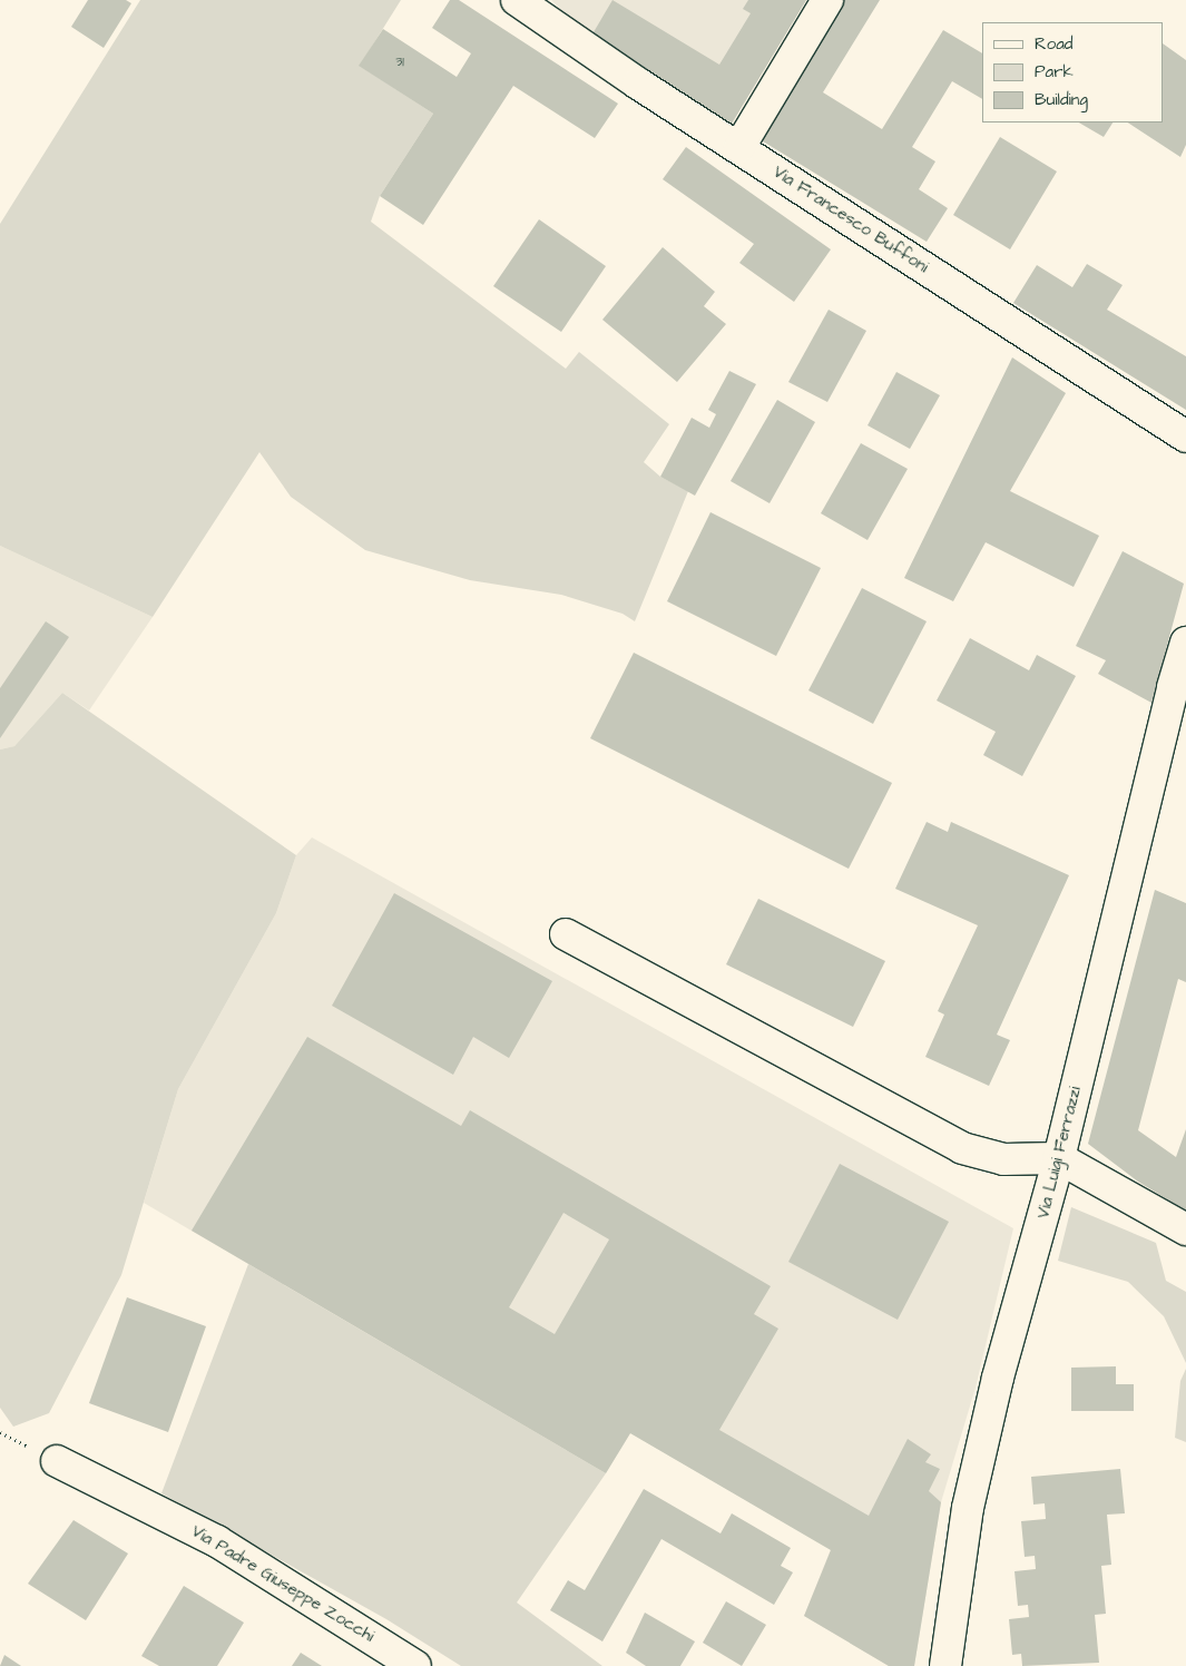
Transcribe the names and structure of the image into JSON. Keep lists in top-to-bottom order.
{
  "streets": {
    "street": ["Via Francesco Buffoni", "Via Luigi Ferrazzi", "Via Padre Giuseppe Zocchi"]
  },
  "house_numbers": ["31"],
  "legend": ["Road", "Park", "Building"]
}
